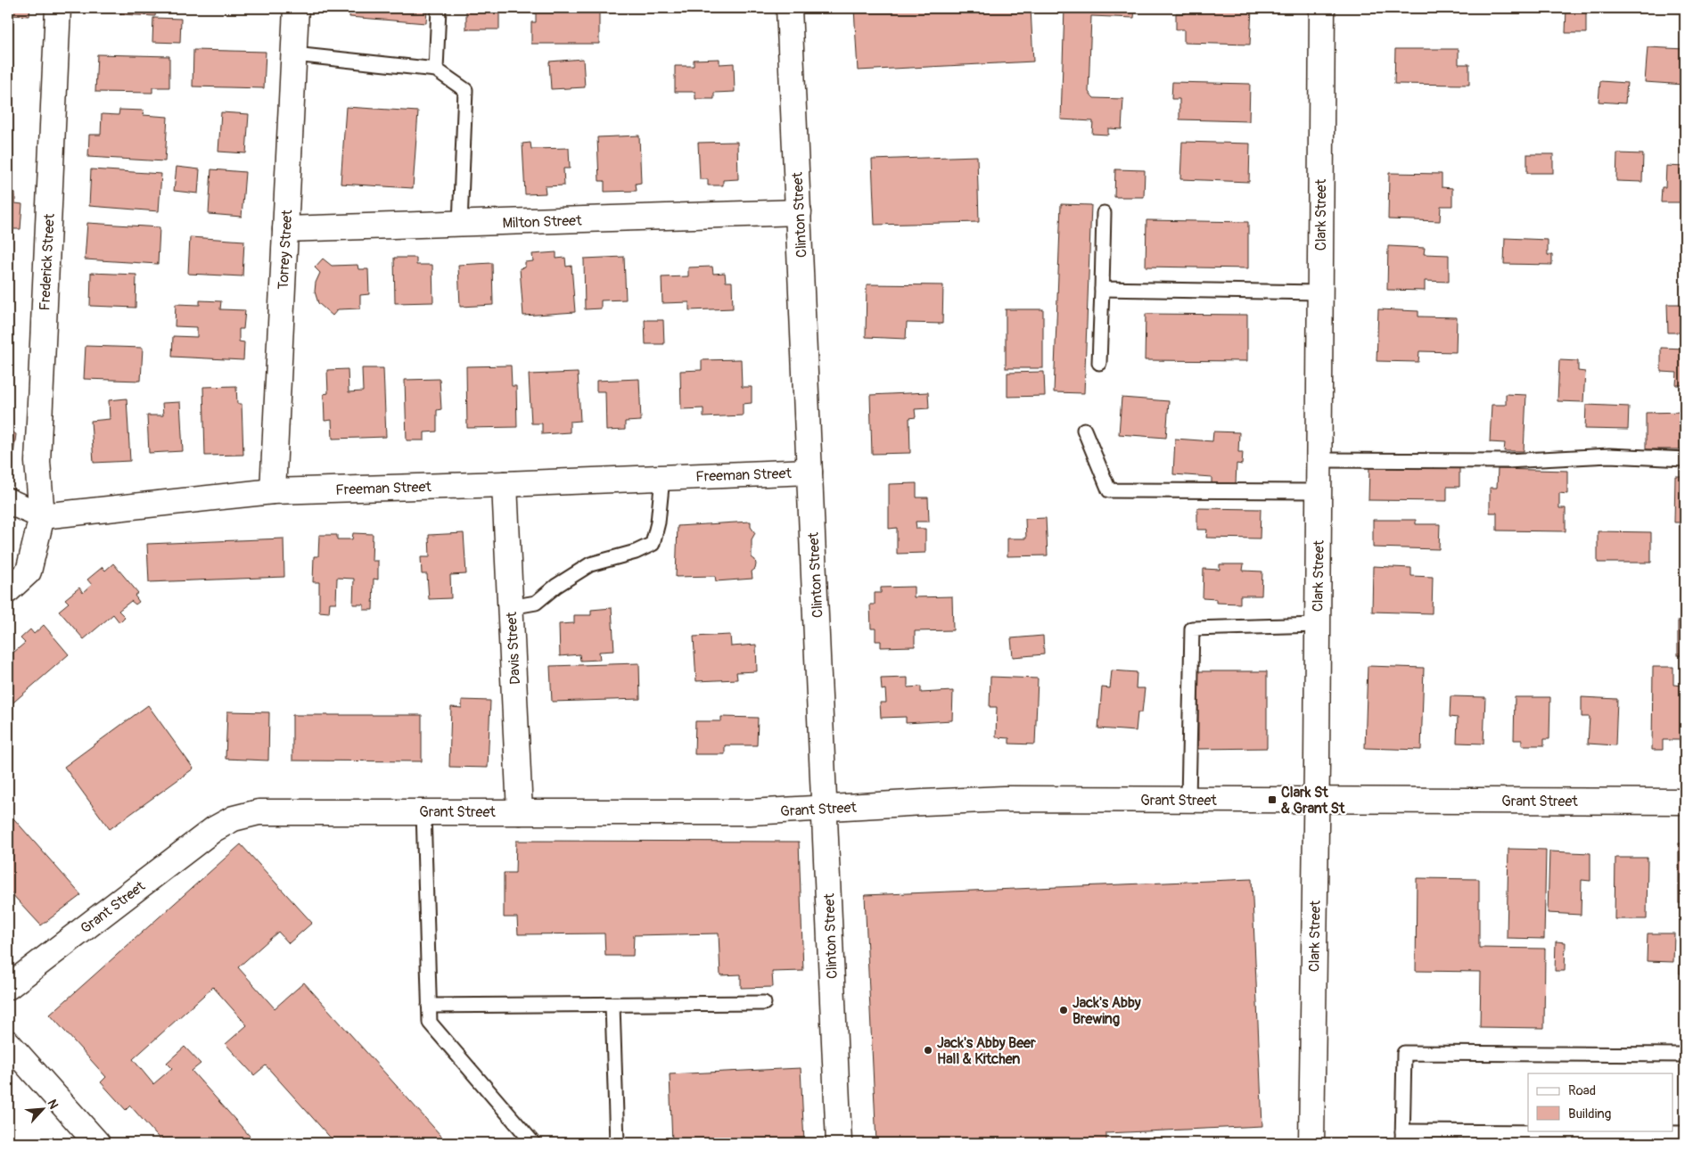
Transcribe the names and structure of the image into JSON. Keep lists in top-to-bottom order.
{
  "streets": {
    "street": [
      "Clinton Street",
      "Clark Street",
      "Milton Street",
      "Torrey Street",
      "Frederick Street",
      "Freeman Street",
      "Davis Street",
      "Grant Street"
    ]
  },
  "crossings": [
    ["Clinton Street", "Milton Street"],
    ["Clinton Street", "Freeman Street"],
    ["Clinton Street", "Grant Street"],
    ["Clark Street", "Grant Street"],
    ["Milton Street", "Torrey Street"],
    ["Torrey Street", "Freeman Street"],
    ["Frederick Street", "Freeman Street"],
    ["Freeman Street", "Davis Street"],
    ["Davis Street", "Grant Street"]
  ],
  "places": {
    "transit": ["Clark St & Grant St"],
    "other": ["Jack's Abby Brewing", "Jack's Abby Beer Hall & Kitchen"]
  },
  "legend": ["Road", "Building"],
  "north": "top right"
}
